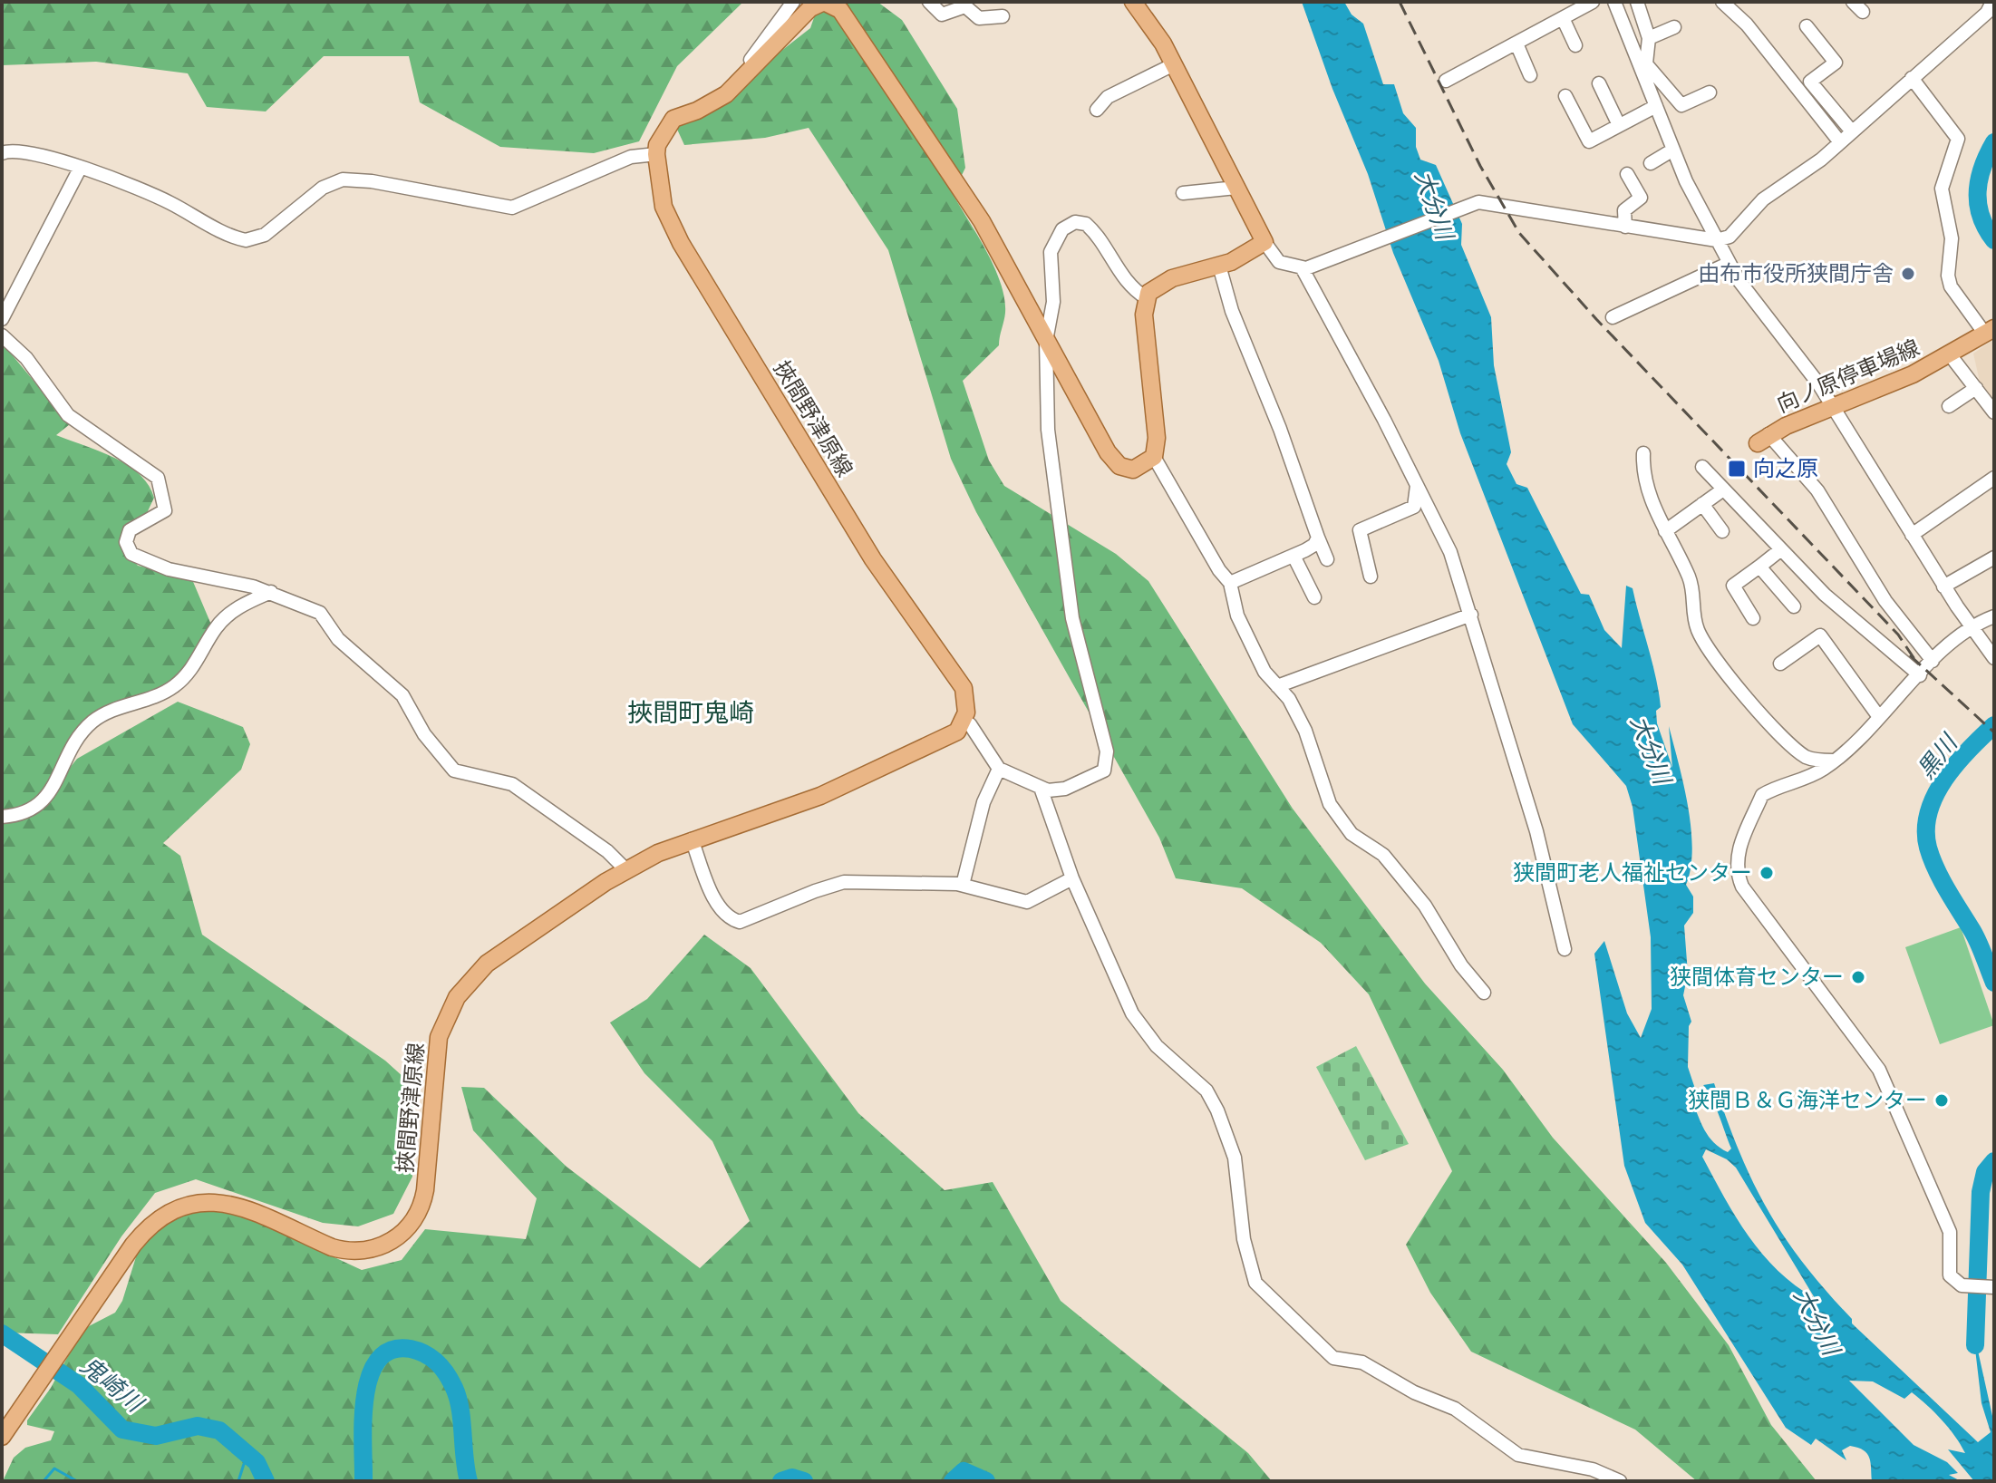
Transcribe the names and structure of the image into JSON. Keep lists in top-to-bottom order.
{
  "streets": {
    "main road": ["向ノ原停車場線", "挾間野津原線"]
  },
  "districts": ["挾間町鬼崎"],
  "water": ["大分川", "黒川", "鬼崎川"],
  "places": {
    "other": [
      "由布市役所狭間庁舎",
      "狭間町老人福祉センター",
      "狭間体育センター",
      "狭間Ｂ＆Ｇ海洋センター"
    ],
    "transit": ["向之原"]
  }
}
